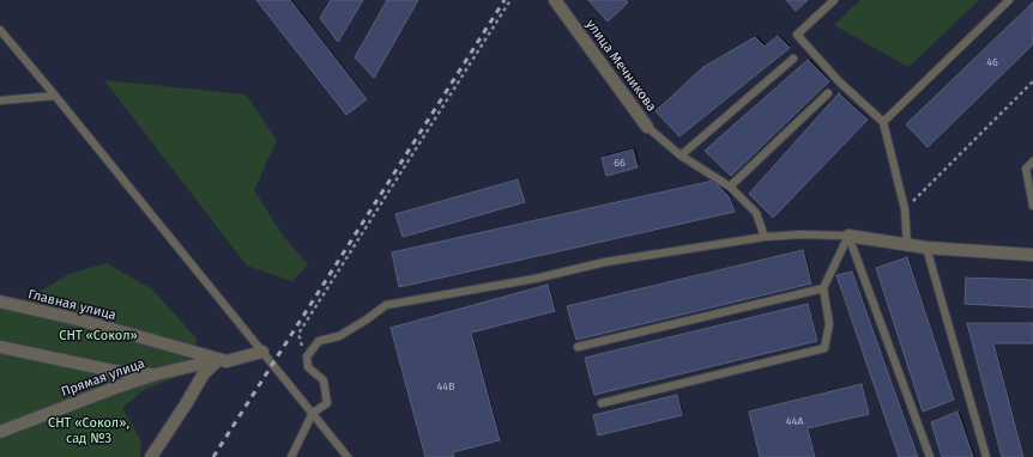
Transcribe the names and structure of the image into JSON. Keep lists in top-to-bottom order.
{
  "streets": {
    "street": ["улица Мечникова", "Главная улица", "Прямая улица"]
  },
  "crossings": [
    ["Главная улица", "Прямая улица"]
  ],
  "parks": ["СНТ «Сокол»", "СНТ «Сокол», сад №3"],
  "house_numbers": [
    "46",
    "66",
    "44В",
    "44А"
  ]
}
